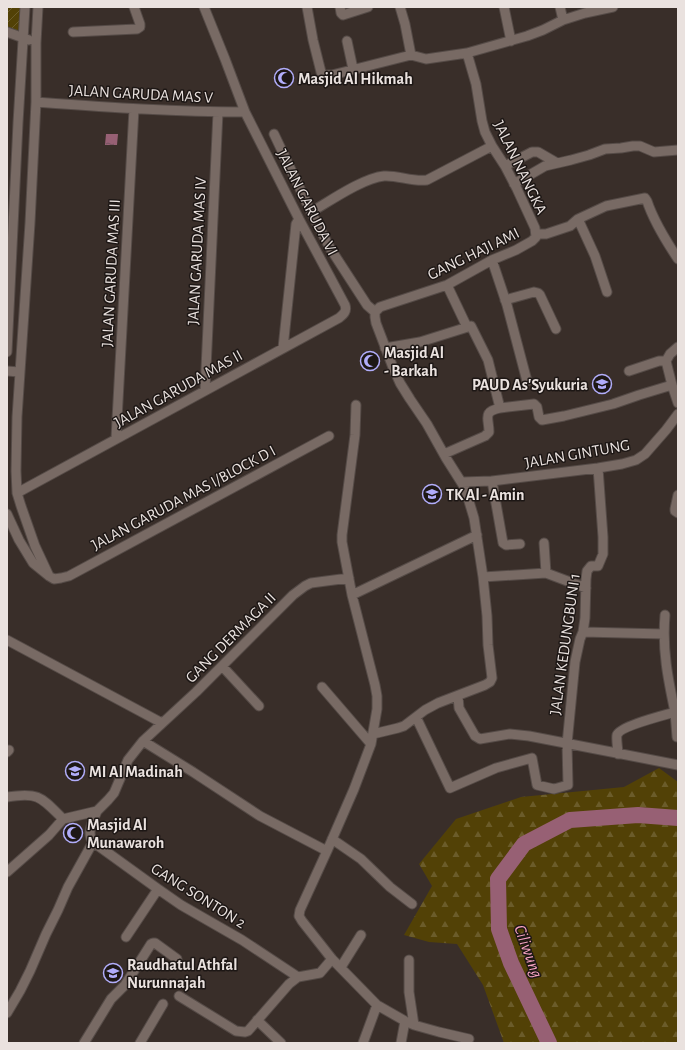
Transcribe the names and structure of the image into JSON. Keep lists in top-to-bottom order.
{
  "streets": {
    "street": [
      "JALAN GARUDA MAS V",
      "JALAN NANGKA",
      "JALAN GARUDA VI",
      "JALAN GARUDA MAS IV",
      "GANG HAJI AMI",
      "JALAN GARUDA MAS III",
      "JALAN GARUDA MAS II",
      "JALAN GINTUNG",
      "JALAN GARUDA MAS I/BLOCK D I",
      "GANG DERMAGA II",
      "JALAN KEDUNGBUNI 1",
      "GANG SONTON 2"
    ]
  },
  "crossings": [
    ["JALAN GARUDA MAS V", "JALAN GARUDA VI"],
    ["JALAN GARUDA MAS V", "JALAN GARUDA MAS IV"],
    ["JALAN GARUDA MAS V", "JALAN GARUDA MAS III"],
    ["JALAN NANGKA", "GANG HAJI AMI"],
    ["JALAN GARUDA VI", "JALAN GARUDA MAS II"],
    ["JALAN GARUDA MAS IV", "JALAN GARUDA MAS II"],
    ["JALAN GARUDA MAS III", "JALAN GARUDA MAS II"],
    ["JALAN GINTUNG", "JALAN KEDUNGBUNI 1"]
  ],
  "water": ["Ciliwung"],
  "places": {
    "mosque": ["Masjid Al Hikmah", "Masjid Al - Barkah", "Masjid Al Munawaroh"],
    "school or university": [
      "PAUD As'Syukuria",
      "TK Al - Amin",
      "MI Al Madinah",
      "Raudhatul Athfal Nurunnajah"
    ]
  }
}
